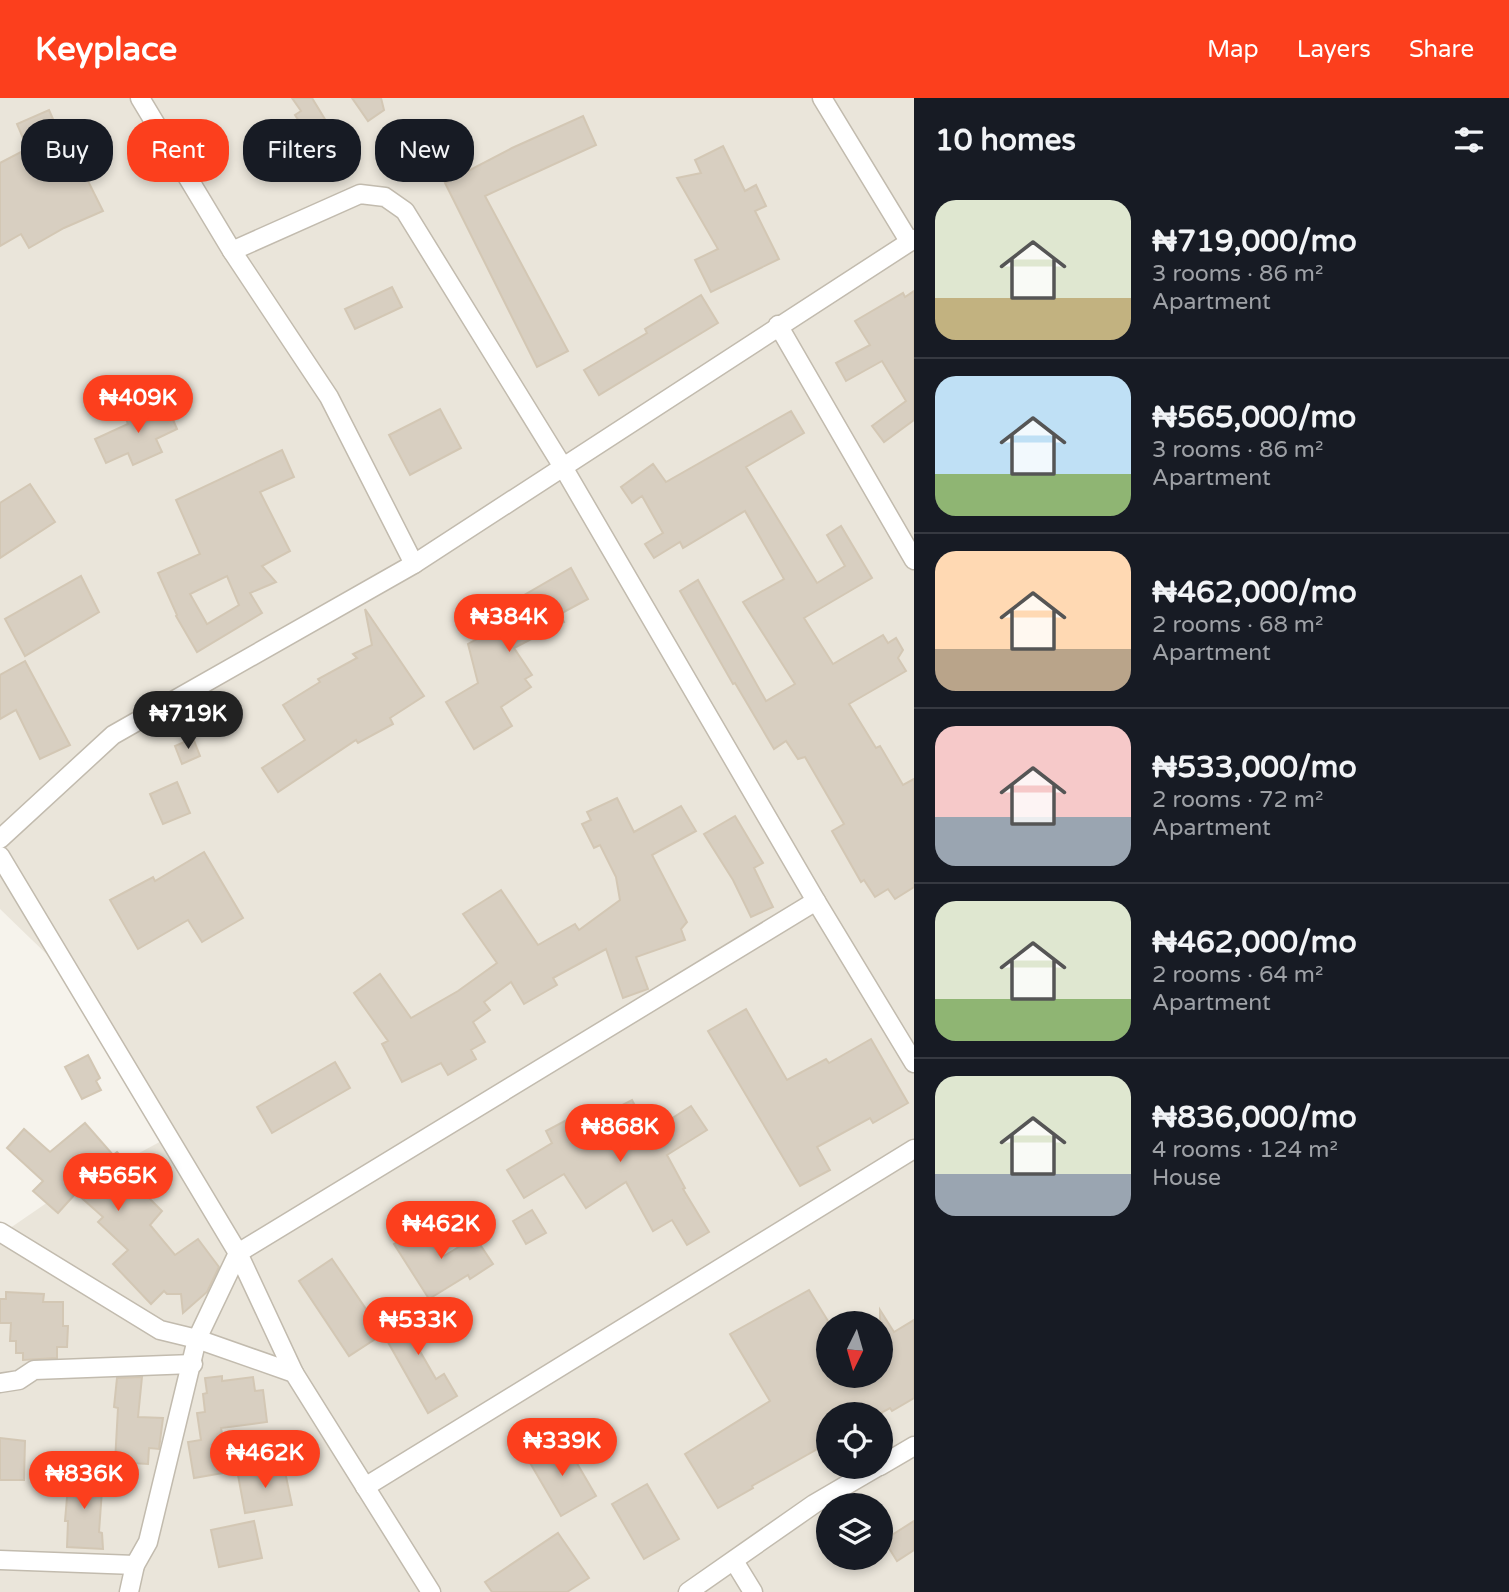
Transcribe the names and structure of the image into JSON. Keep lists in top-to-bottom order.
{
  "north": "bottom",
  "page": {
    "header": "Keyplace",
    "nav": ["Map", "Layers", "Share"],
    "heading": "10 homes",
    "chip": [
      "Buy",
      "Rent",
      "Filters",
      "New"
    ],
    "list": [
      {
        "name": "₦719,000/mo",
        "note": "3 rooms · 86 m² · Apartment"
      },
      {
        "name": "₦565,000/mo",
        "note": "3 rooms · 86 m² · Apartment"
      },
      {
        "name": "₦462,000/mo",
        "note": "2 rooms · 68 m² · Apartment"
      },
      {
        "name": "₦533,000/mo",
        "note": "2 rooms · 72 m² · Apartment"
      },
      {
        "name": "₦462,000/mo",
        "note": "2 rooms · 64 m² · Apartment"
      },
      {
        "name": "₦836,000/mo",
        "note": "4 rooms · 124 m² · House"
      }
    ],
    "price": [
      "₦409K",
      "₦384K",
      "₦719K",
      "₦868K",
      "₦565K",
      "₦462K",
      "₦533K",
      "₦339K",
      "₦462K",
      "₦836K"
    ]
  }
}
